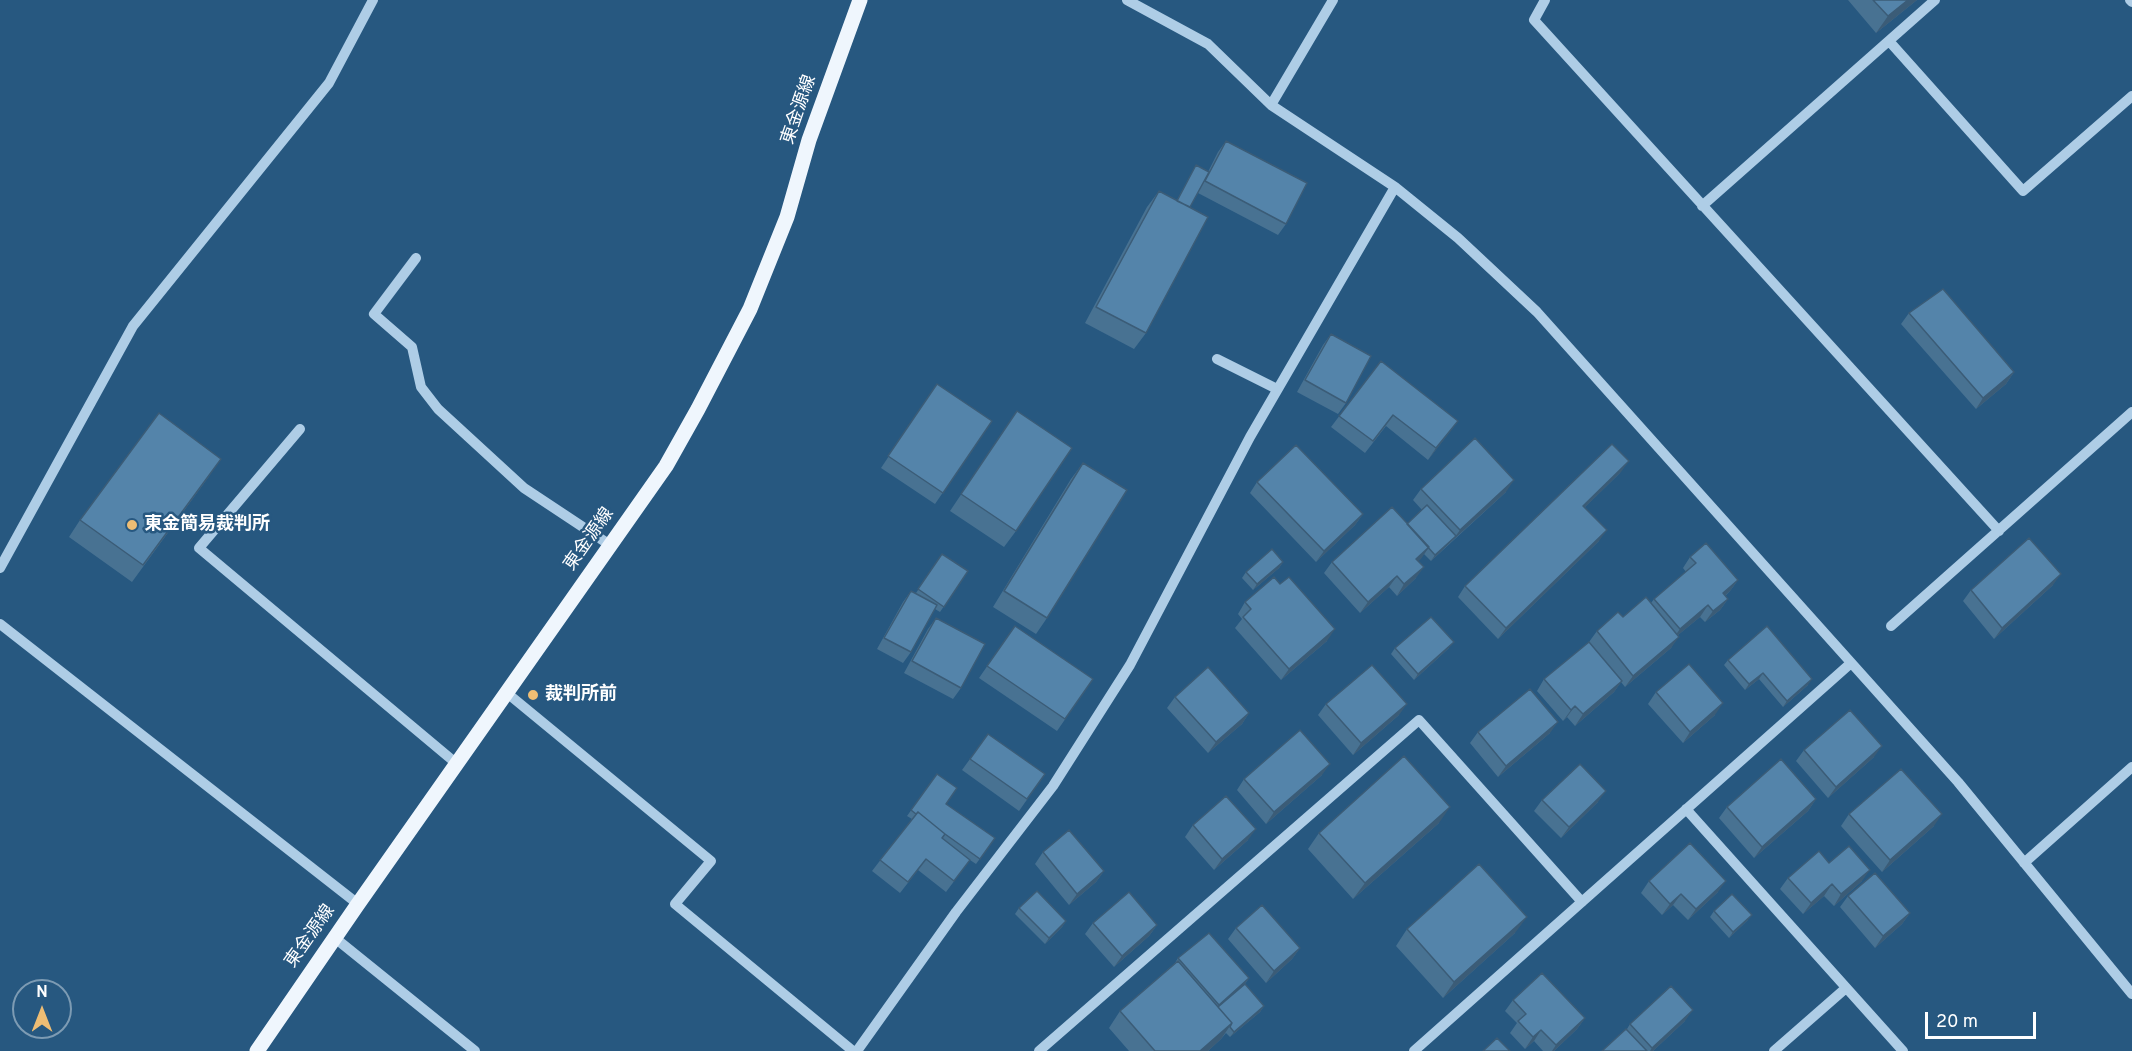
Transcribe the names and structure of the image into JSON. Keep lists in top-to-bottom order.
{
  "streets": {
    "main road": ["東金源線"]
  },
  "places": ["東金簡易裁判所", "裁判所前"],
  "scale_bar": "20 m",
  "north": "top"
}
